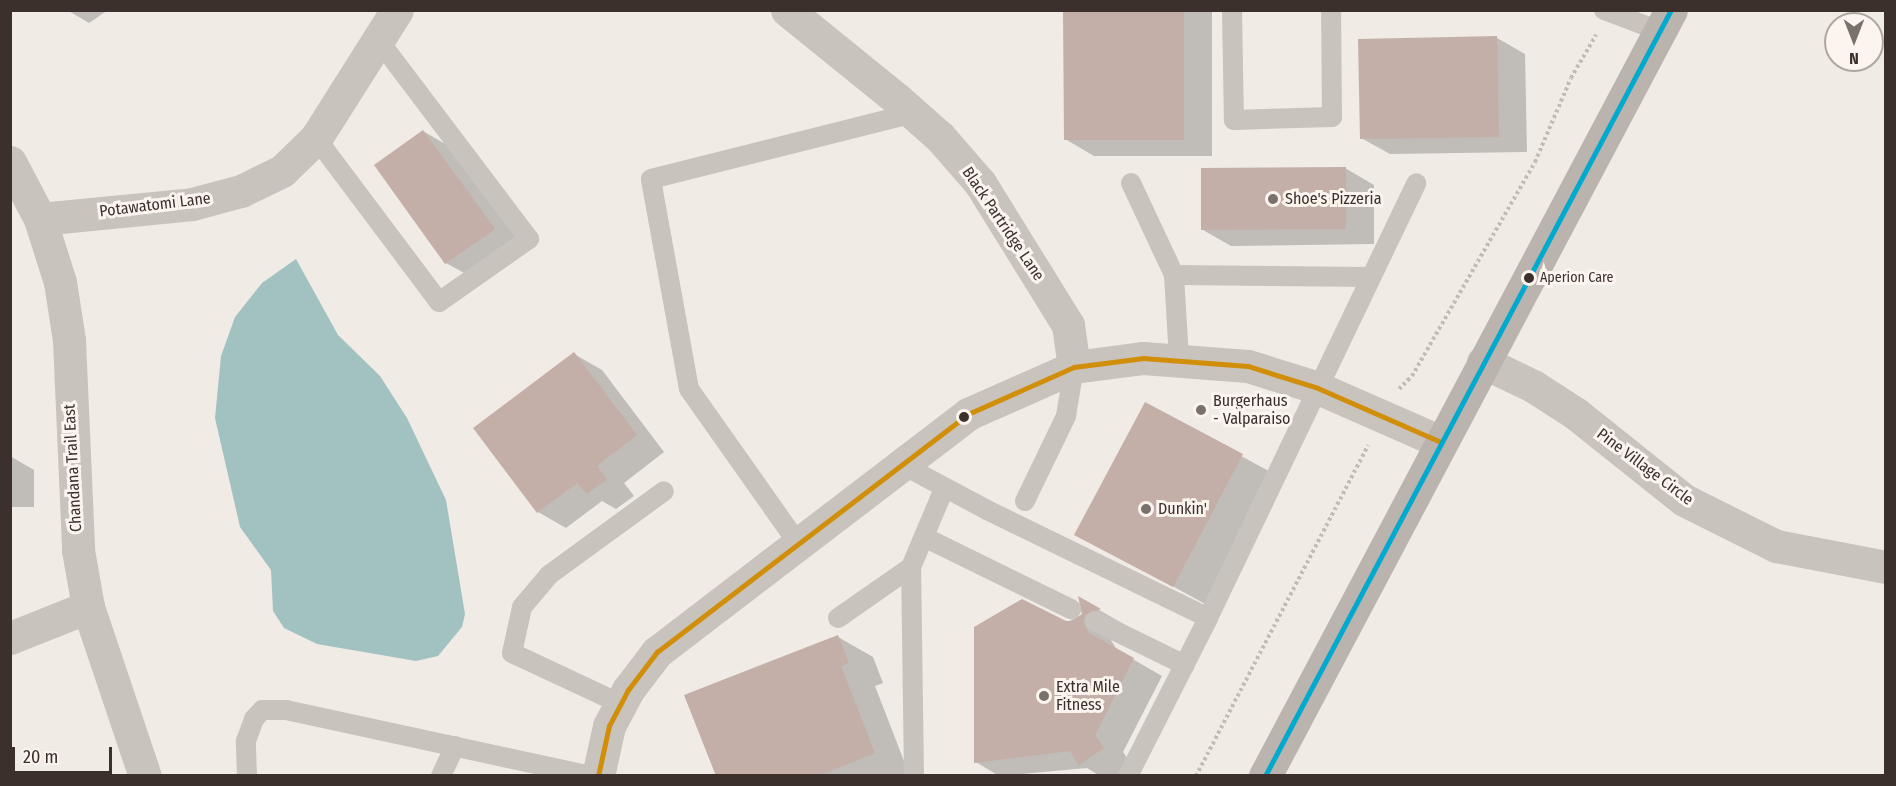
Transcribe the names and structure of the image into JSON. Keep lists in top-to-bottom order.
{
  "streets": {
    "street": [
      "Potawatomi Lane",
      "Black Partridge Lane",
      "Pine Village Circle",
      "Chandana Trail East"
    ]
  },
  "crossings": [
    ["Potawatomi Lane", "Chandana Trail East"]
  ],
  "places": [
    "Shoe's Pizzeria",
    "Aperion Care",
    "Burgerhaus - Valparaiso",
    "Dunkin'",
    "Extra Mile Fitness"
  ],
  "scale_bar": "20 m",
  "north": "bottom"
}
